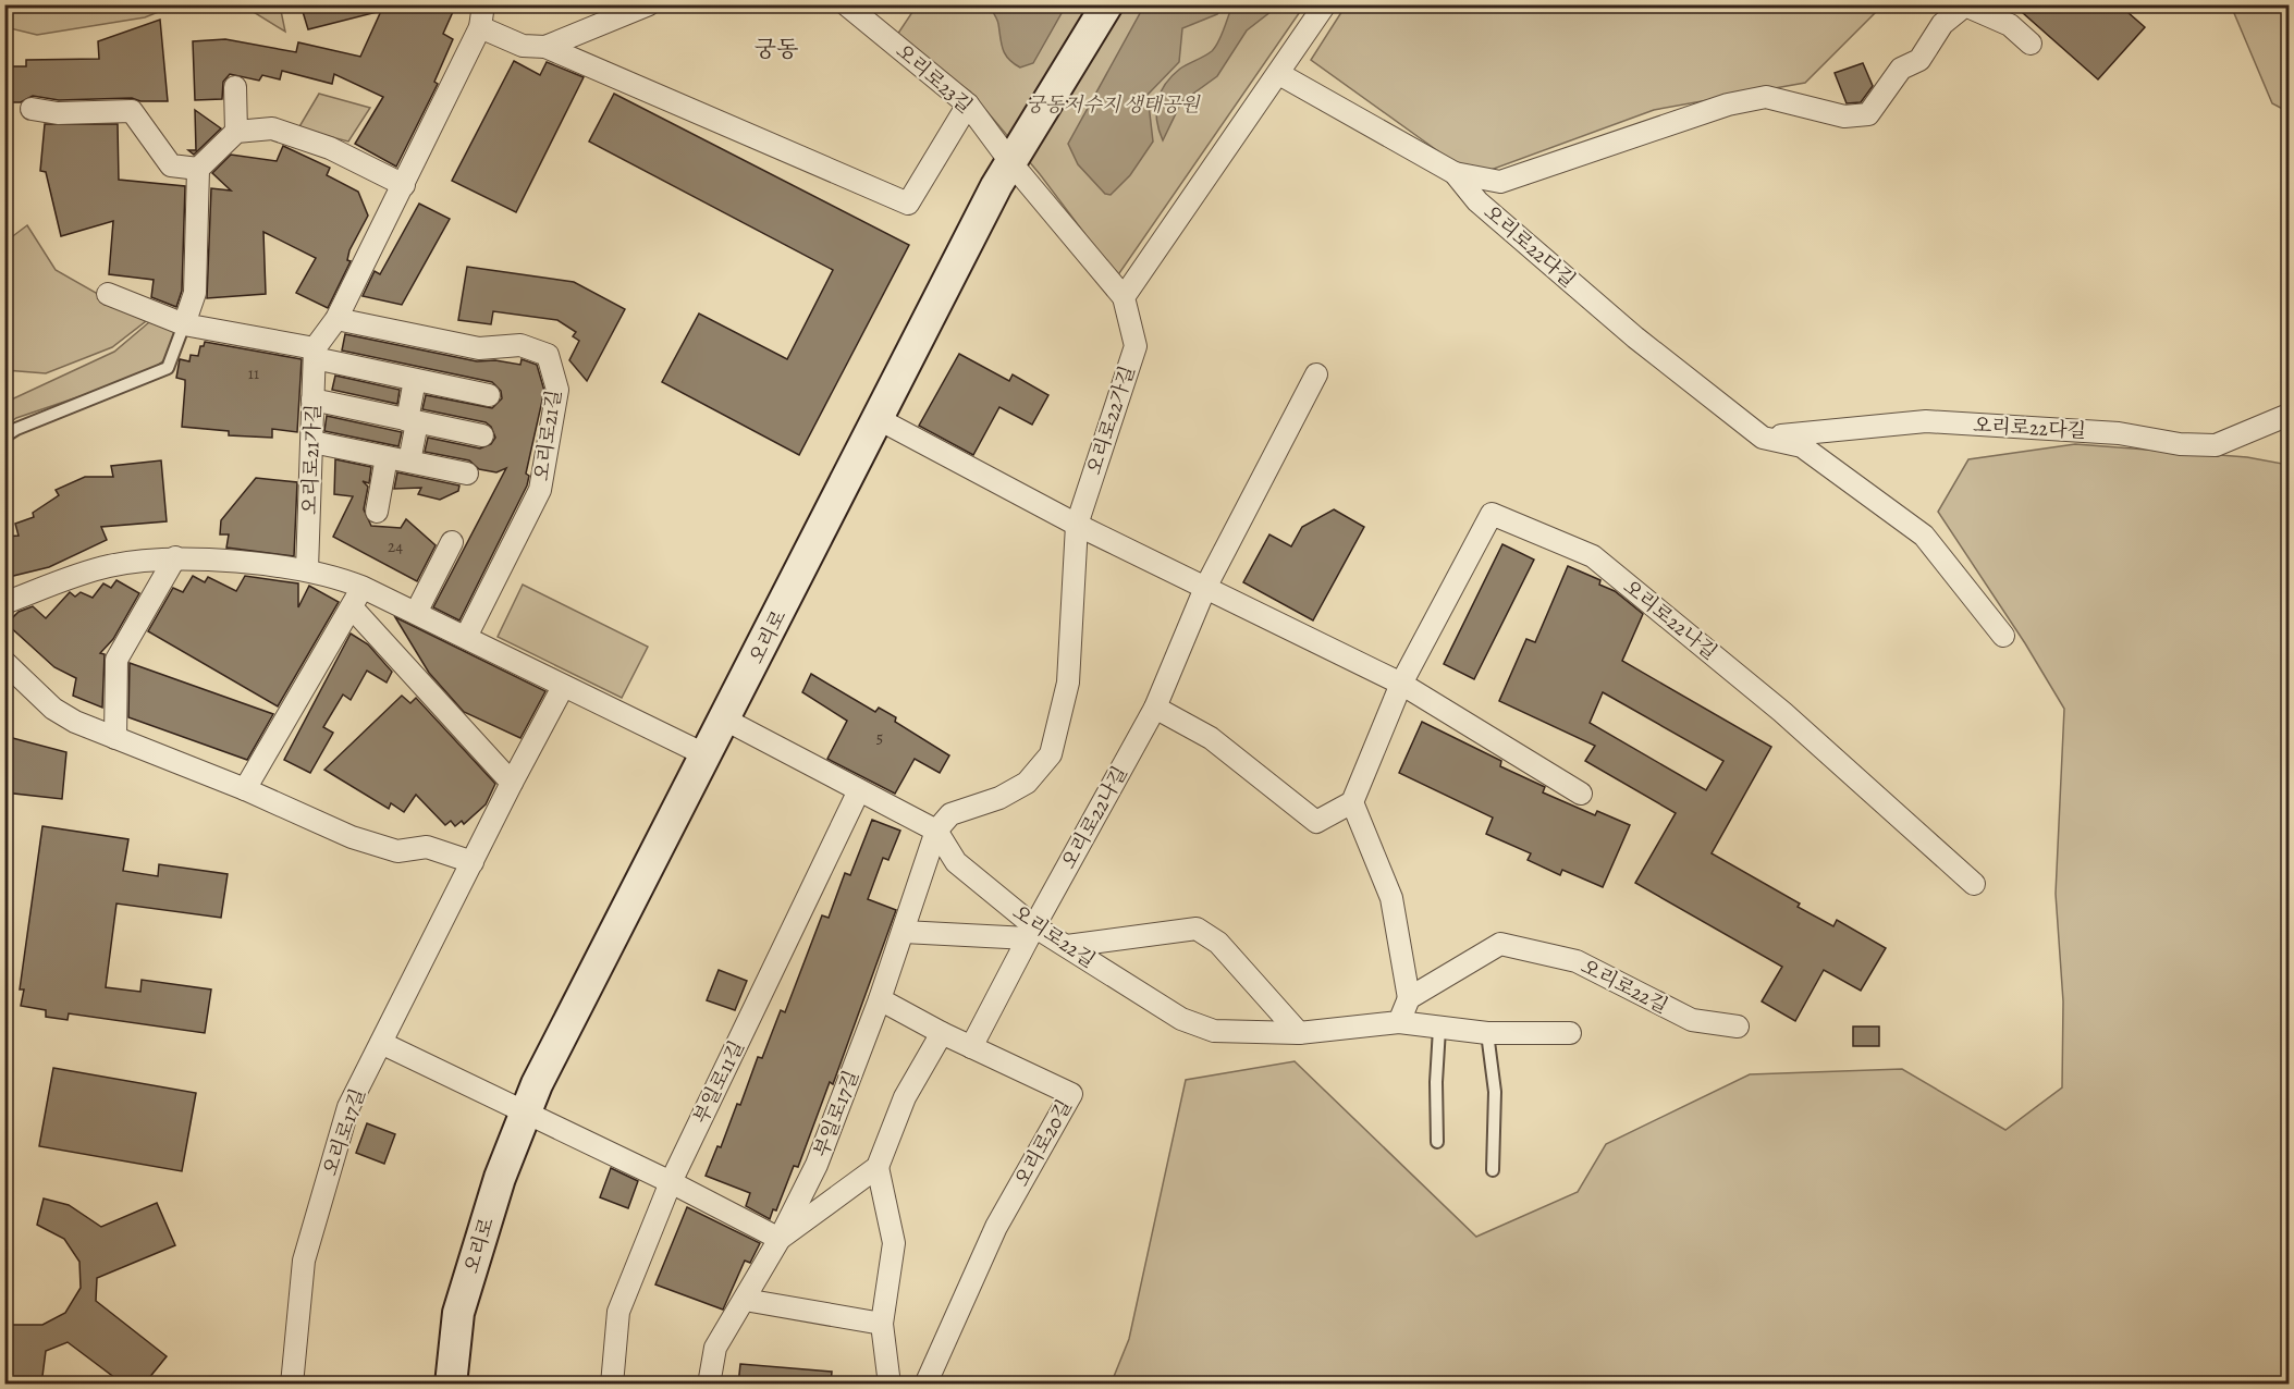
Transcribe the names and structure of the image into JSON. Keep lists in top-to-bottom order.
{
  "streets": {
    "main road": ["오리로"],
    "street": [
      "오리로23길",
      "오리로22다길",
      "오리로22가길",
      "오리로21길",
      "오리로21가길",
      "오리로22나길",
      "오리로22길",
      "부일로11길",
      "부일로17길",
      "오리로17길",
      "오리로20길"
    ]
  },
  "crossings": [
    ["오리로23길", "오리로"],
    ["오리로22가길", "오리로22길"],
    ["오리로22가길", "부일로17길"],
    ["오리로22나길", "오리로22길"],
    ["오리로22나길", "오리로20길"],
    ["오리로22길", "부일로17길"],
    ["부일로17길", "오리로20길"]
  ],
  "districts": ["궁동"],
  "parks": ["궁동저수지 생태공원"],
  "house_numbers": ["11", "24", "5"]
}
